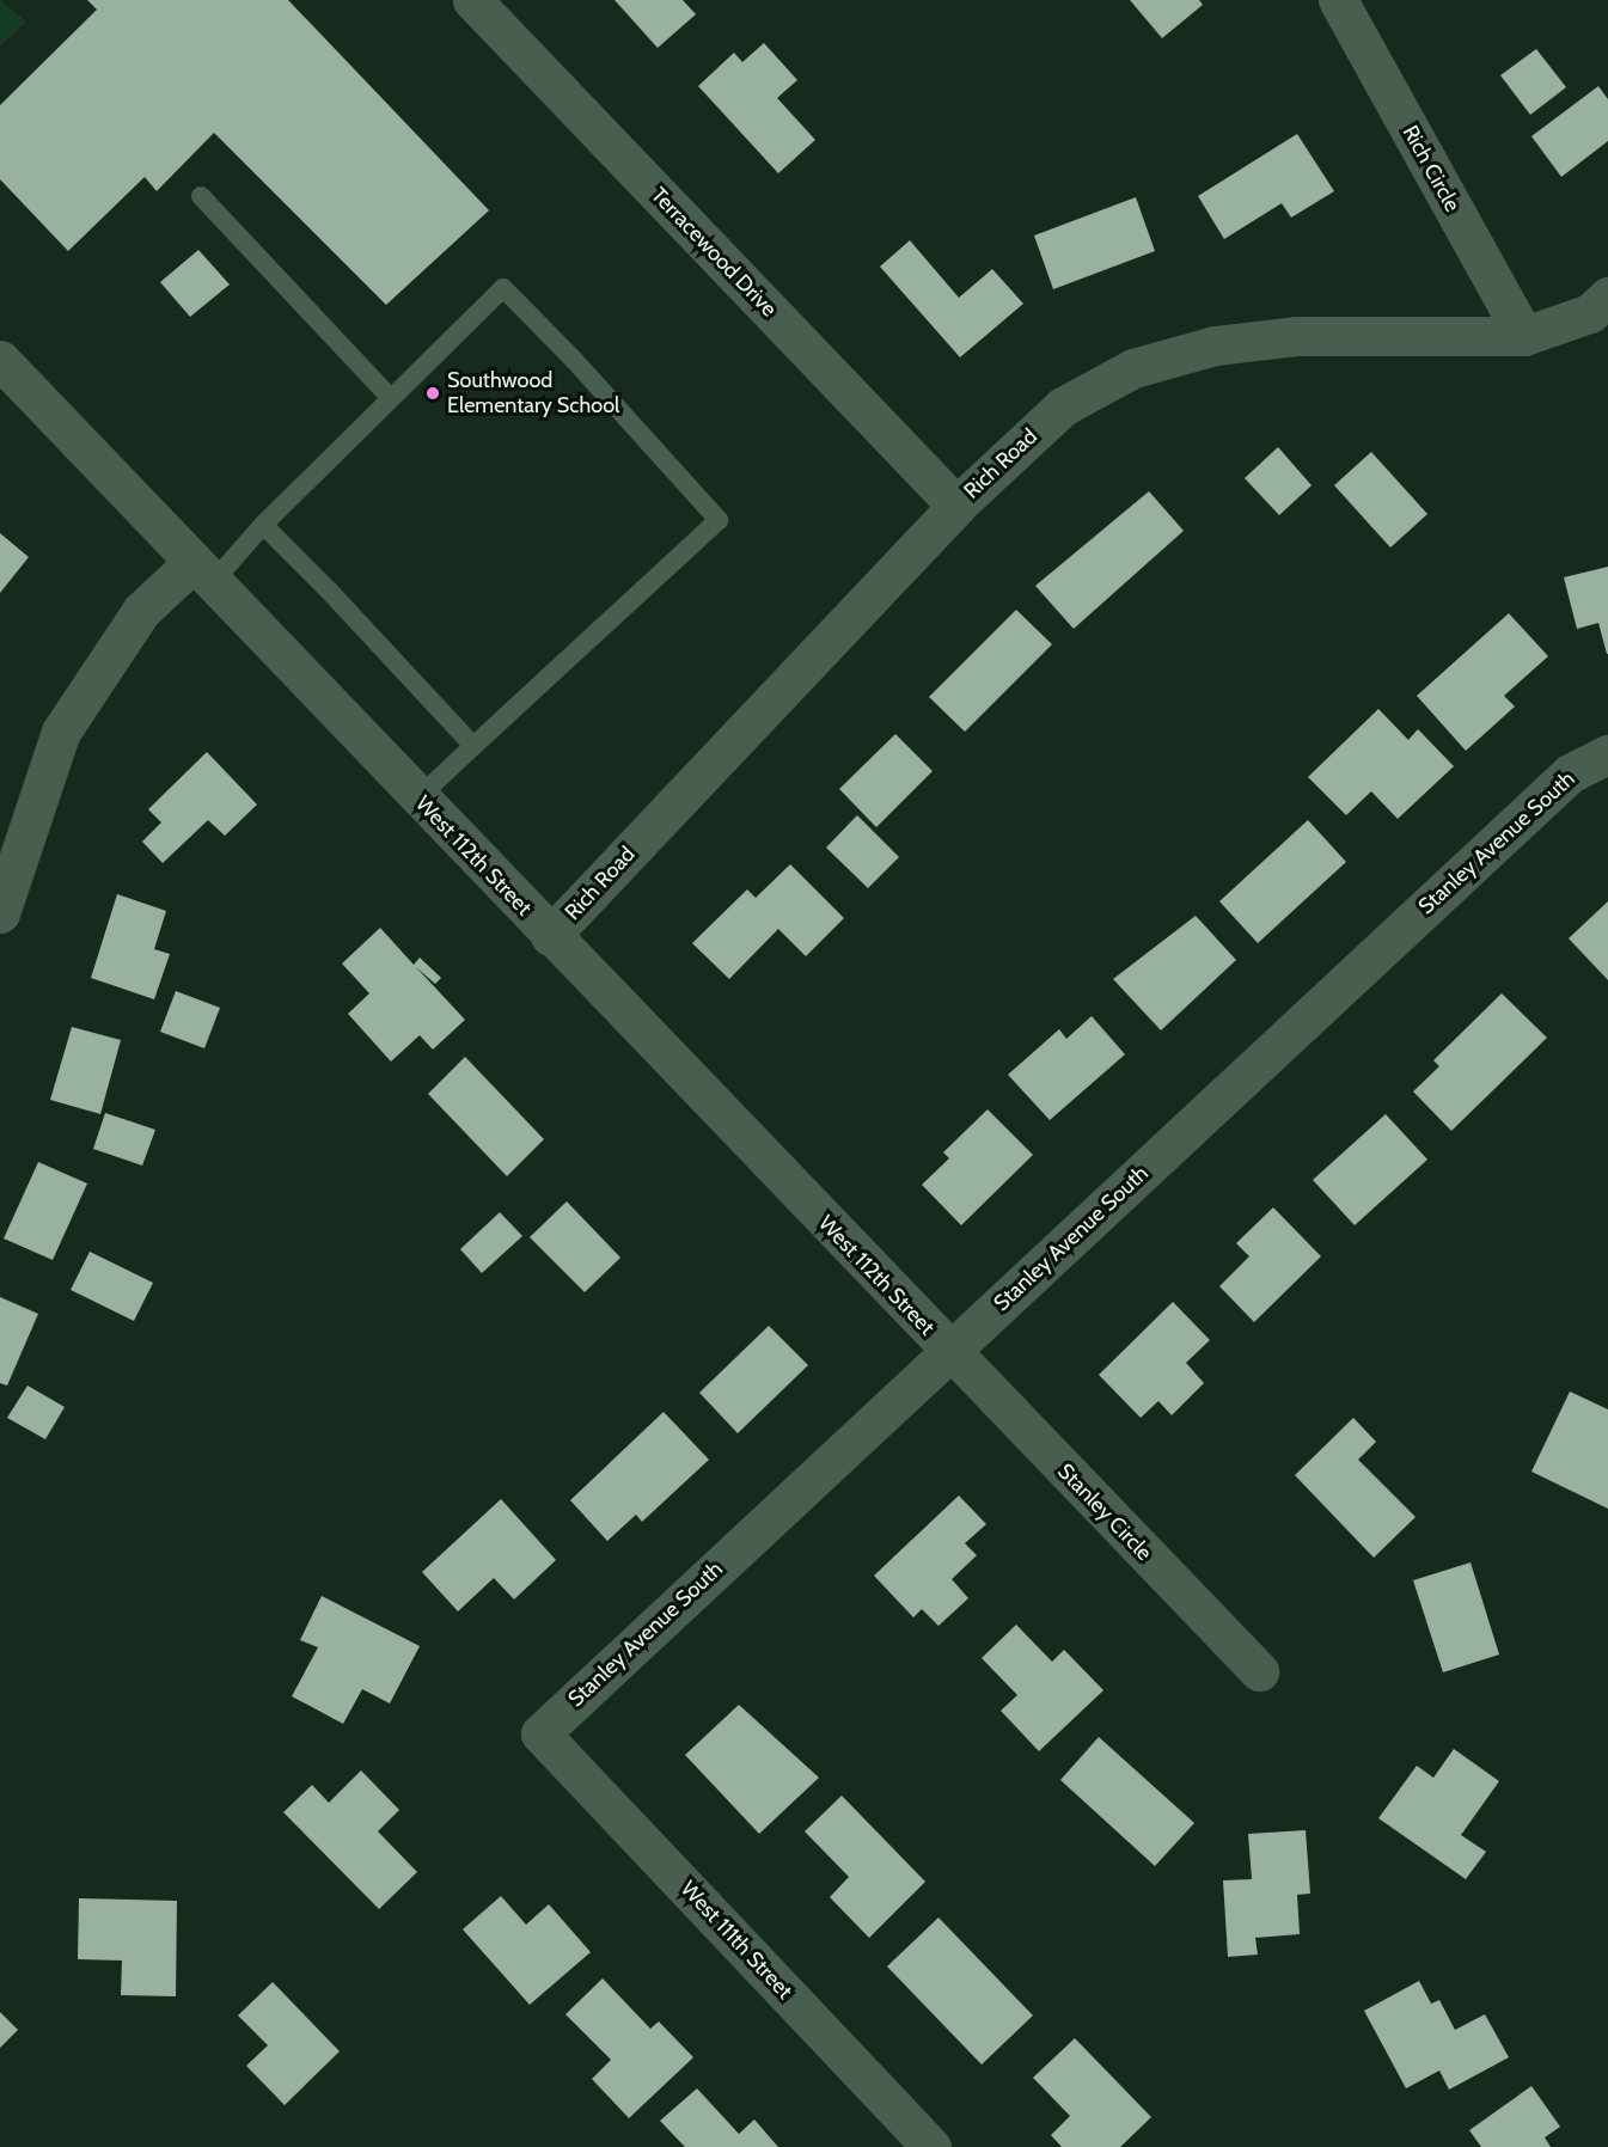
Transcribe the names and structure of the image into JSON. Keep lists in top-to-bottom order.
{
  "streets": {
    "street": [
      "Rich Circle",
      "Terracewood Drive",
      "Rich Road",
      "Stanley Avenue South",
      "West 112th Street",
      "Stanley Circle",
      "West 111th Street"
    ]
  },
  "crossings": [
    ["Rich Circle", "Rich Road"],
    ["Terracewood Drive", "Rich Road"],
    ["Rich Road", "West 112th Street"],
    ["Stanley Avenue South", "West 112th Street"],
    ["Stanley Avenue South", "Stanley Circle"],
    ["Stanley Avenue South", "West 111th Street"],
    ["West 112th Street", "Stanley Circle"]
  ],
  "places": ["Southwood Elementary School"]
}
